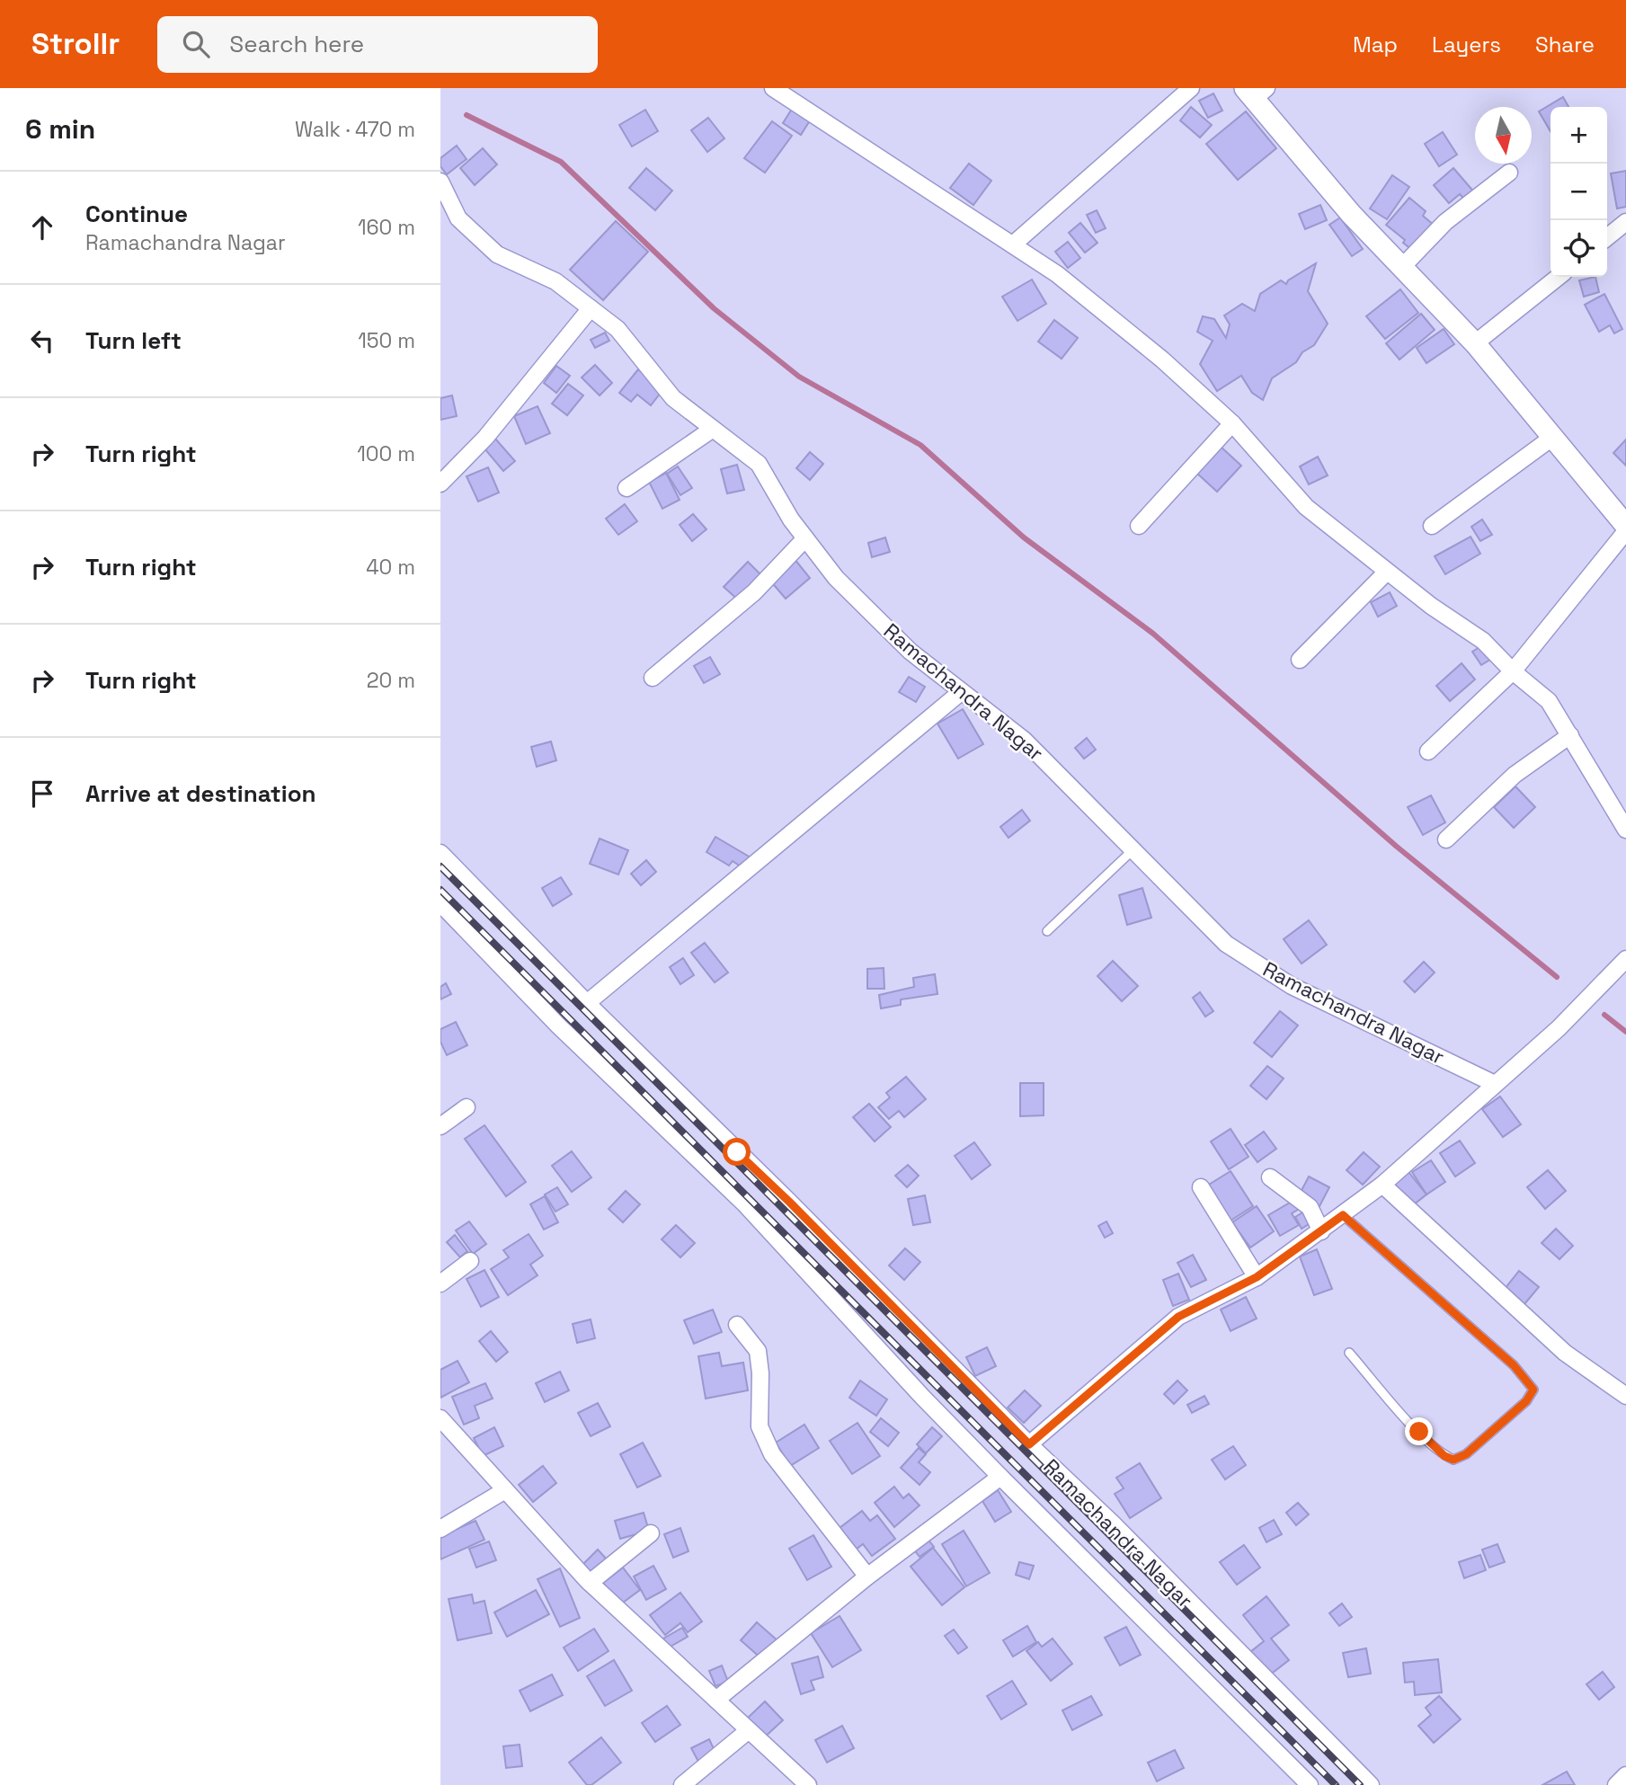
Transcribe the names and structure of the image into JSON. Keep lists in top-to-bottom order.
{
  "streets": {
    "street": ["Ramachandra Nagar"]
  },
  "north": "bottom",
  "page": {
    "header": "Strollr",
    "search": "Search here",
    "nav": ["Map", "Layers", "Share"],
    "heading": ["6 min", "Walk · 470 m"],
    "map_buttons": ["+", "−"],
    "list": [
      ["Continue", "Ramachandra Nagar", "160 m"],
      ["Turn left", "150 m"],
      ["Turn right", "100 m"],
      ["Turn right", "40 m"],
      ["Turn right", "20 m"],
      "Arrive at destination"
    ]
  }
}
